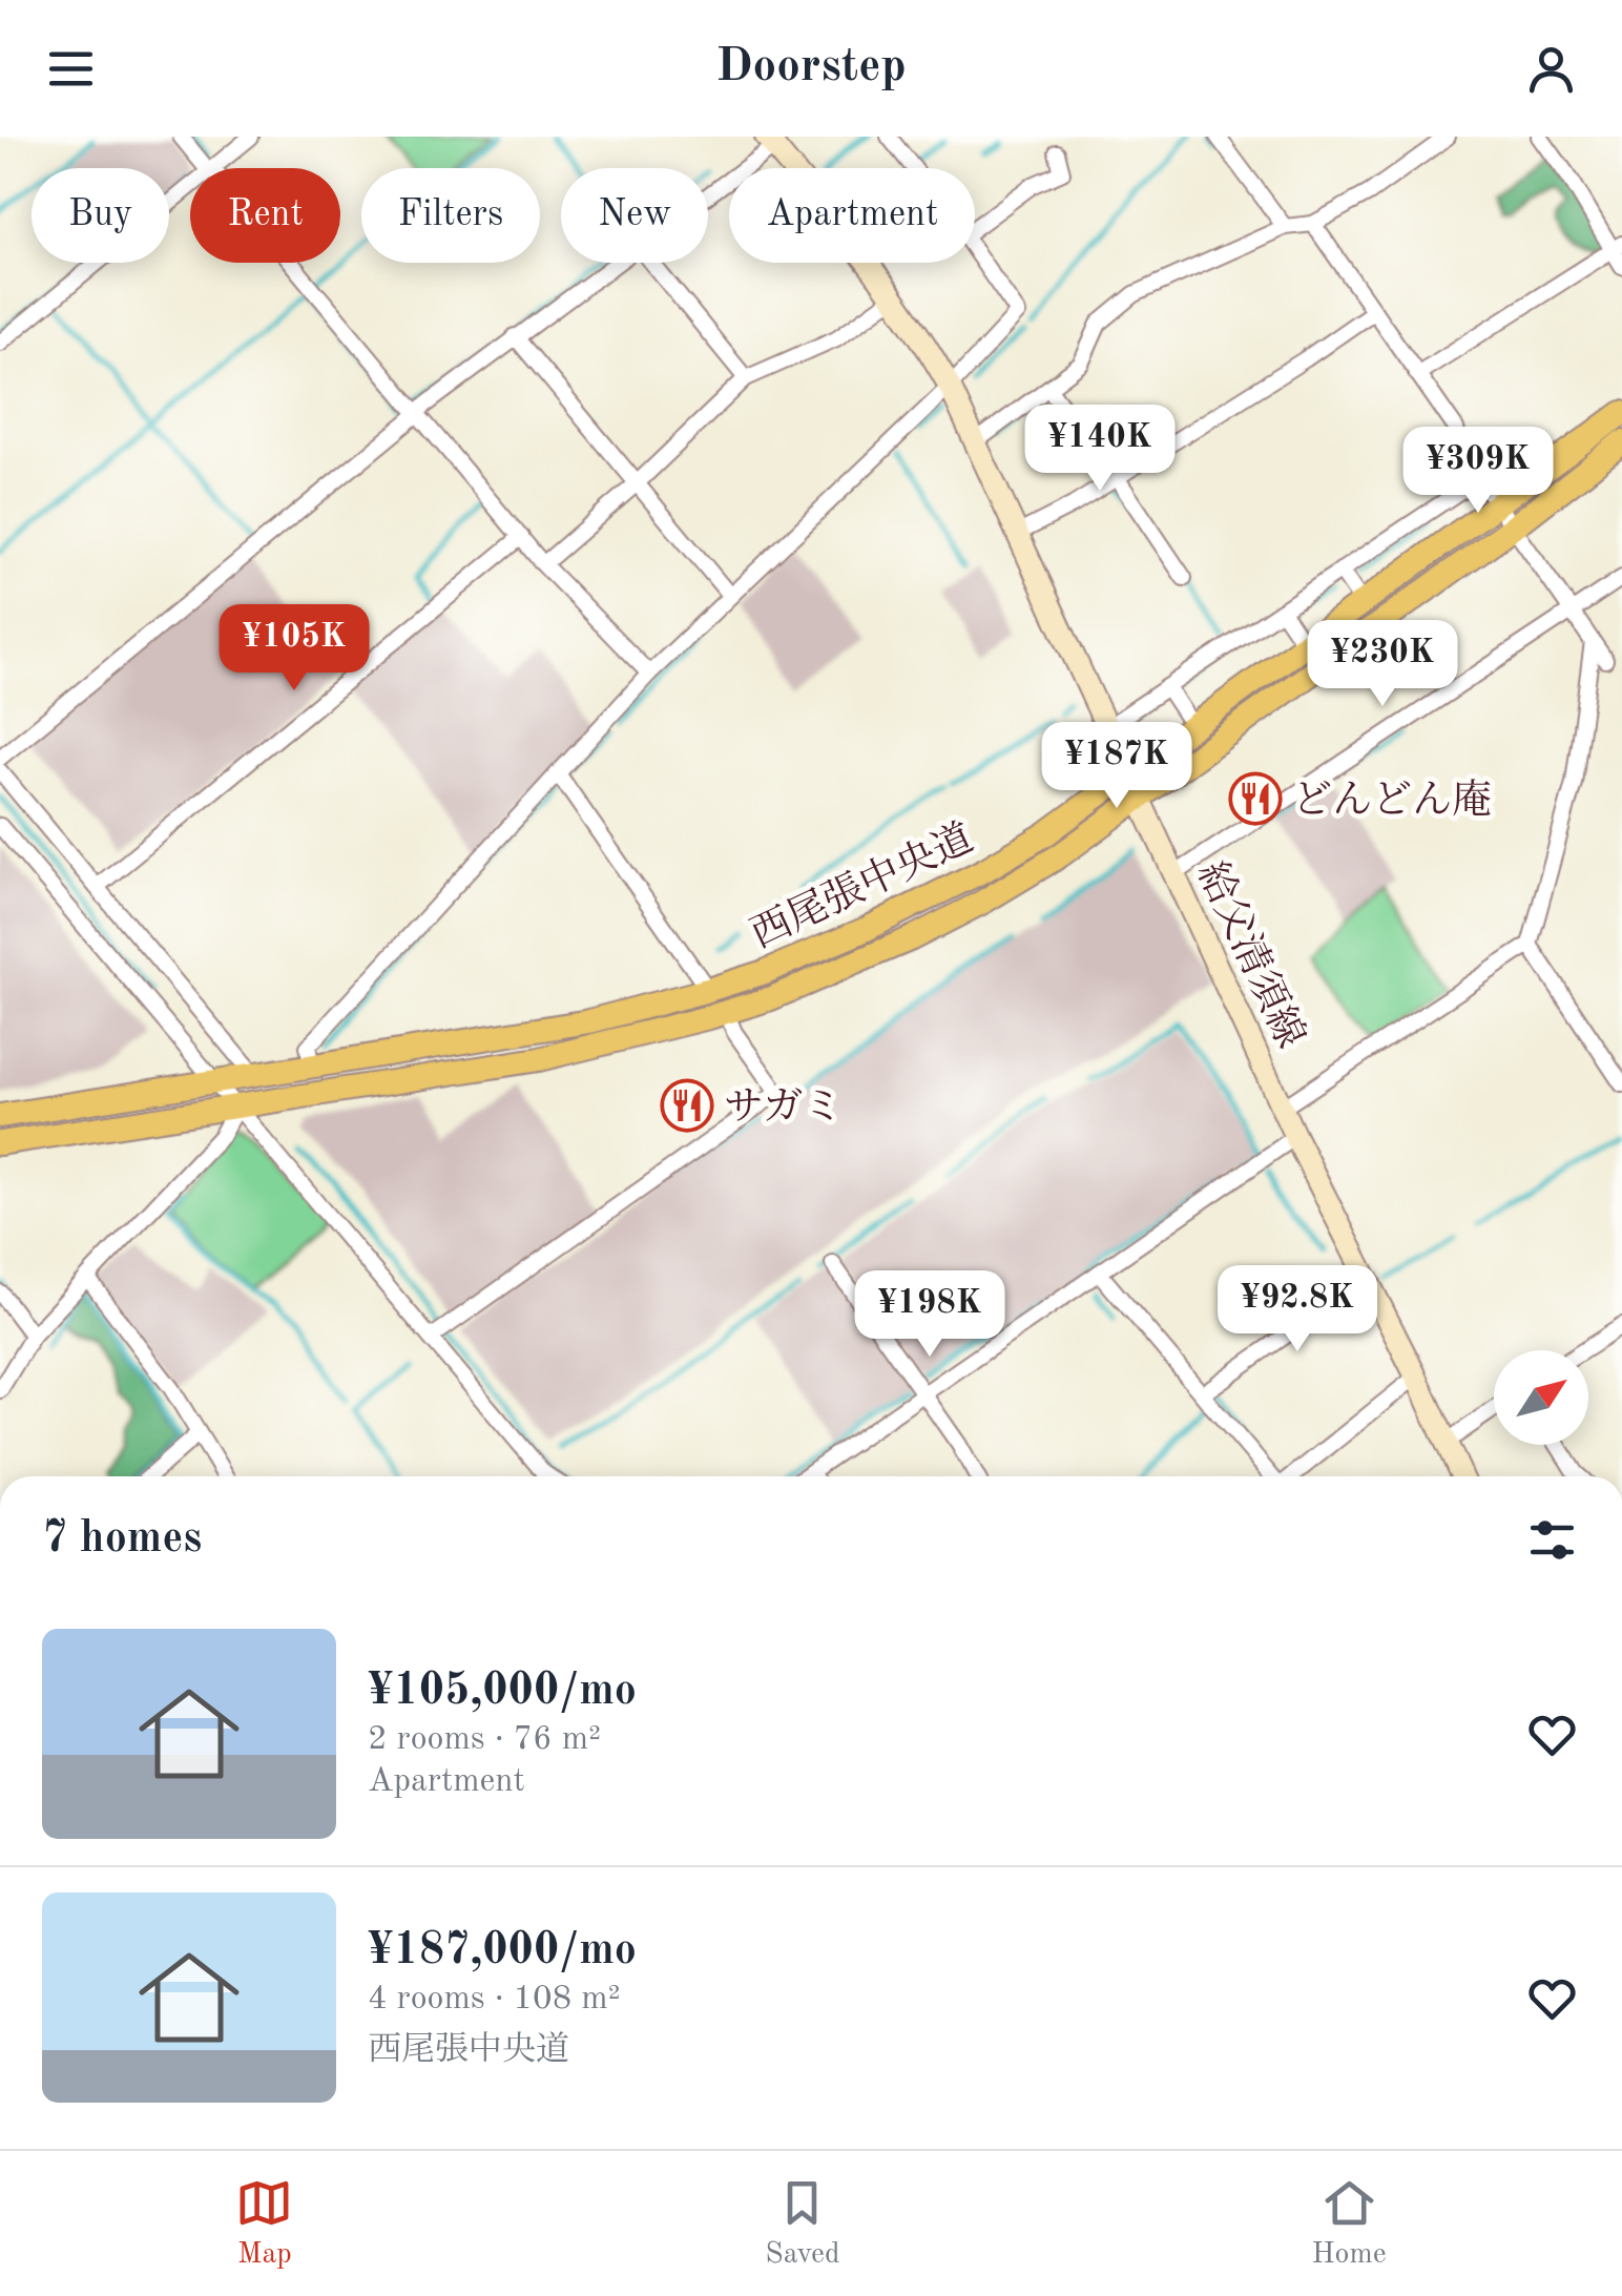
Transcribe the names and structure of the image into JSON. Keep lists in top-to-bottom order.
{
  "streets": {
    "main road": ["西尾張中央道", "給父清須線"]
  },
  "crossings": [
    ["西尾張中央道", "給父清須線"]
  ],
  "places": {
    "restaurant": ["どんどん庵", "サガミ"]
  },
  "north": "top right",
  "page": {
    "header": "Doorstep",
    "chip": [
      "Buy",
      "Rent",
      "Filters",
      "New",
      "Apartment"
    ],
    "price": [
      "¥140K",
      "¥309K",
      "¥105K",
      "¥230K",
      "¥187K",
      "¥92.8K",
      "¥198K"
    ],
    "heading": "7 homes",
    "list": [
      {
        "name": "¥105,000/mo",
        "note": "2 rooms · 76 m² · Apartment"
      },
      {
        "name": "¥187,000/mo",
        "note": "4 rooms · 108 m² · 西尾張中央道"
      }
    ],
    "tabs": ["Map", "Saved", "Home"]
  }
}
